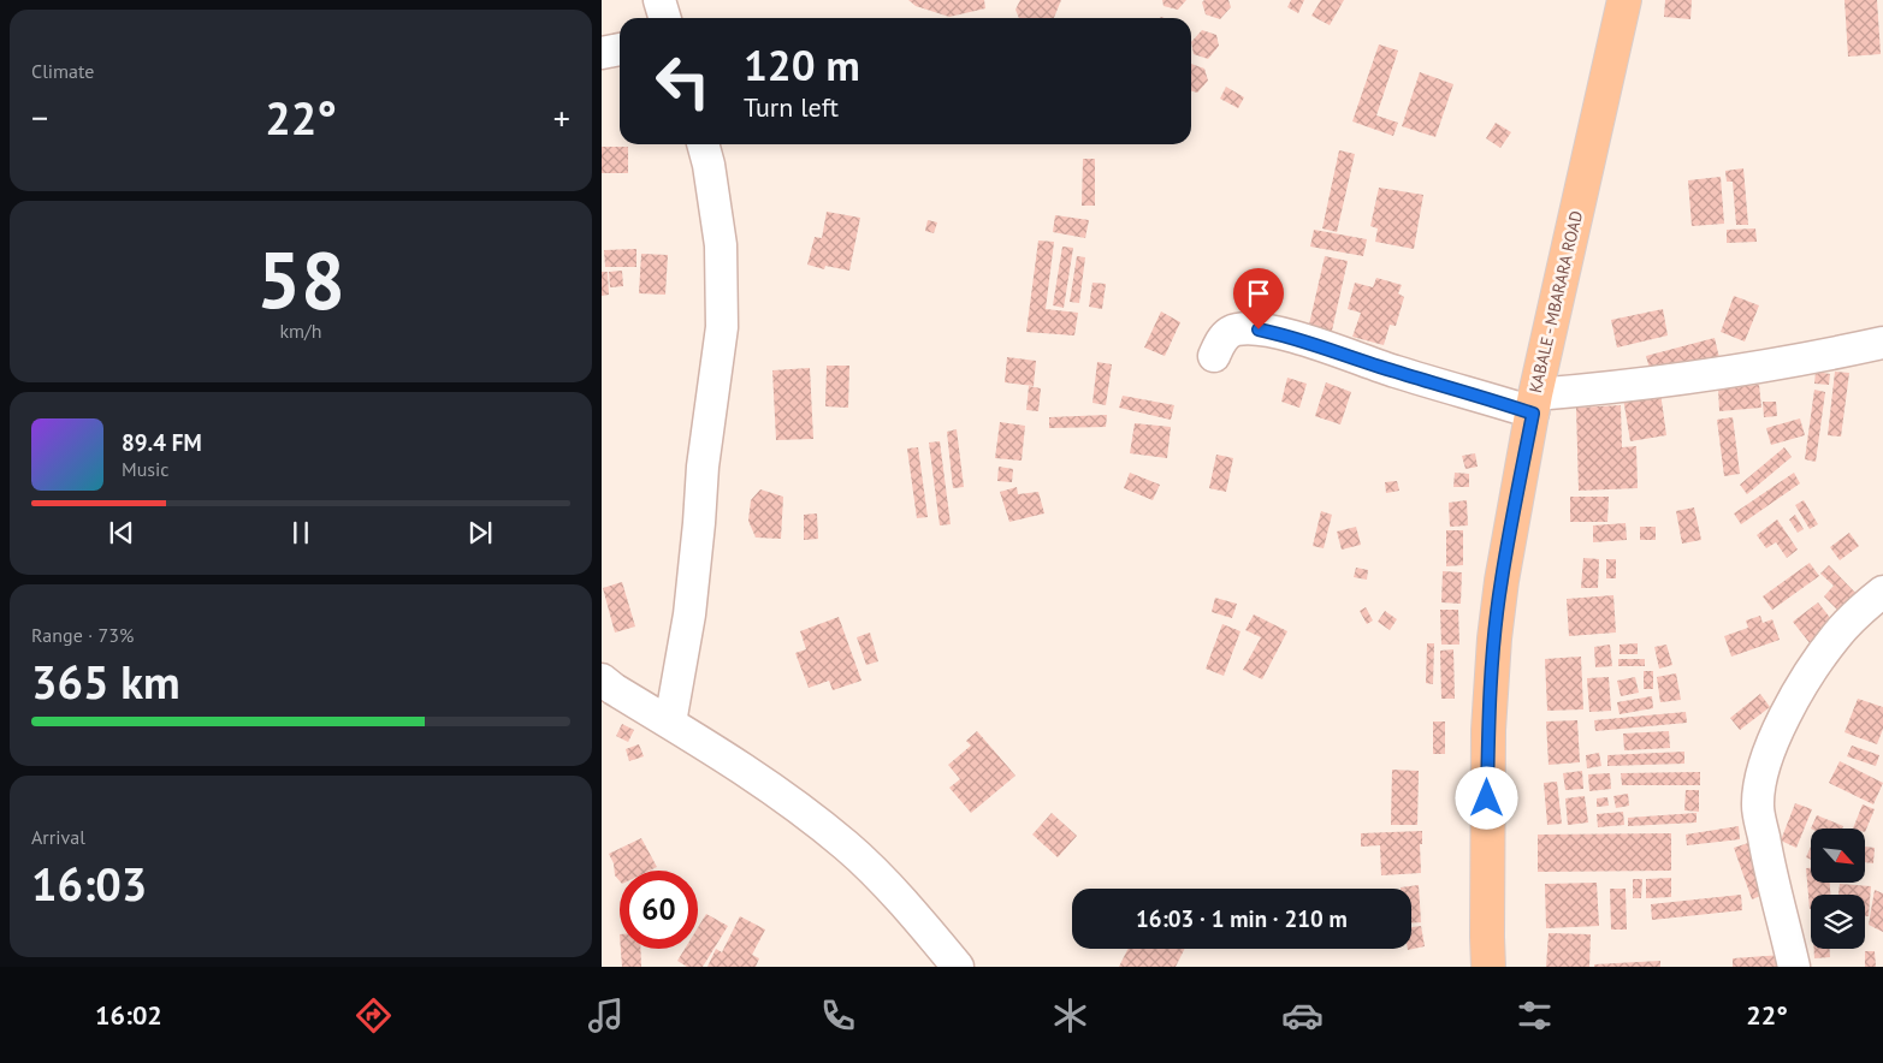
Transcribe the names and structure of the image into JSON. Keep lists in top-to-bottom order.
{
  "streets": {
    "main road": ["KABALE - MBARARA ROAD"]
  },
  "north": "bottom right",
  "page": {
    "tile": [
      "Climate",
      ["58", "km/h"],
      ["Range · 73%", "365 km"],
      ["Arrival", "16:03"]
    ],
    "turn": ["120 m", "Turn left"],
    "heat": ["−", "22°", "+"],
    "song": ["89.4 FM", "Music"],
    "limit": "60",
    "trip": "16:03 · 1 min · 210 m",
    "tabs": ["16:02", "22°"]
  }
}
